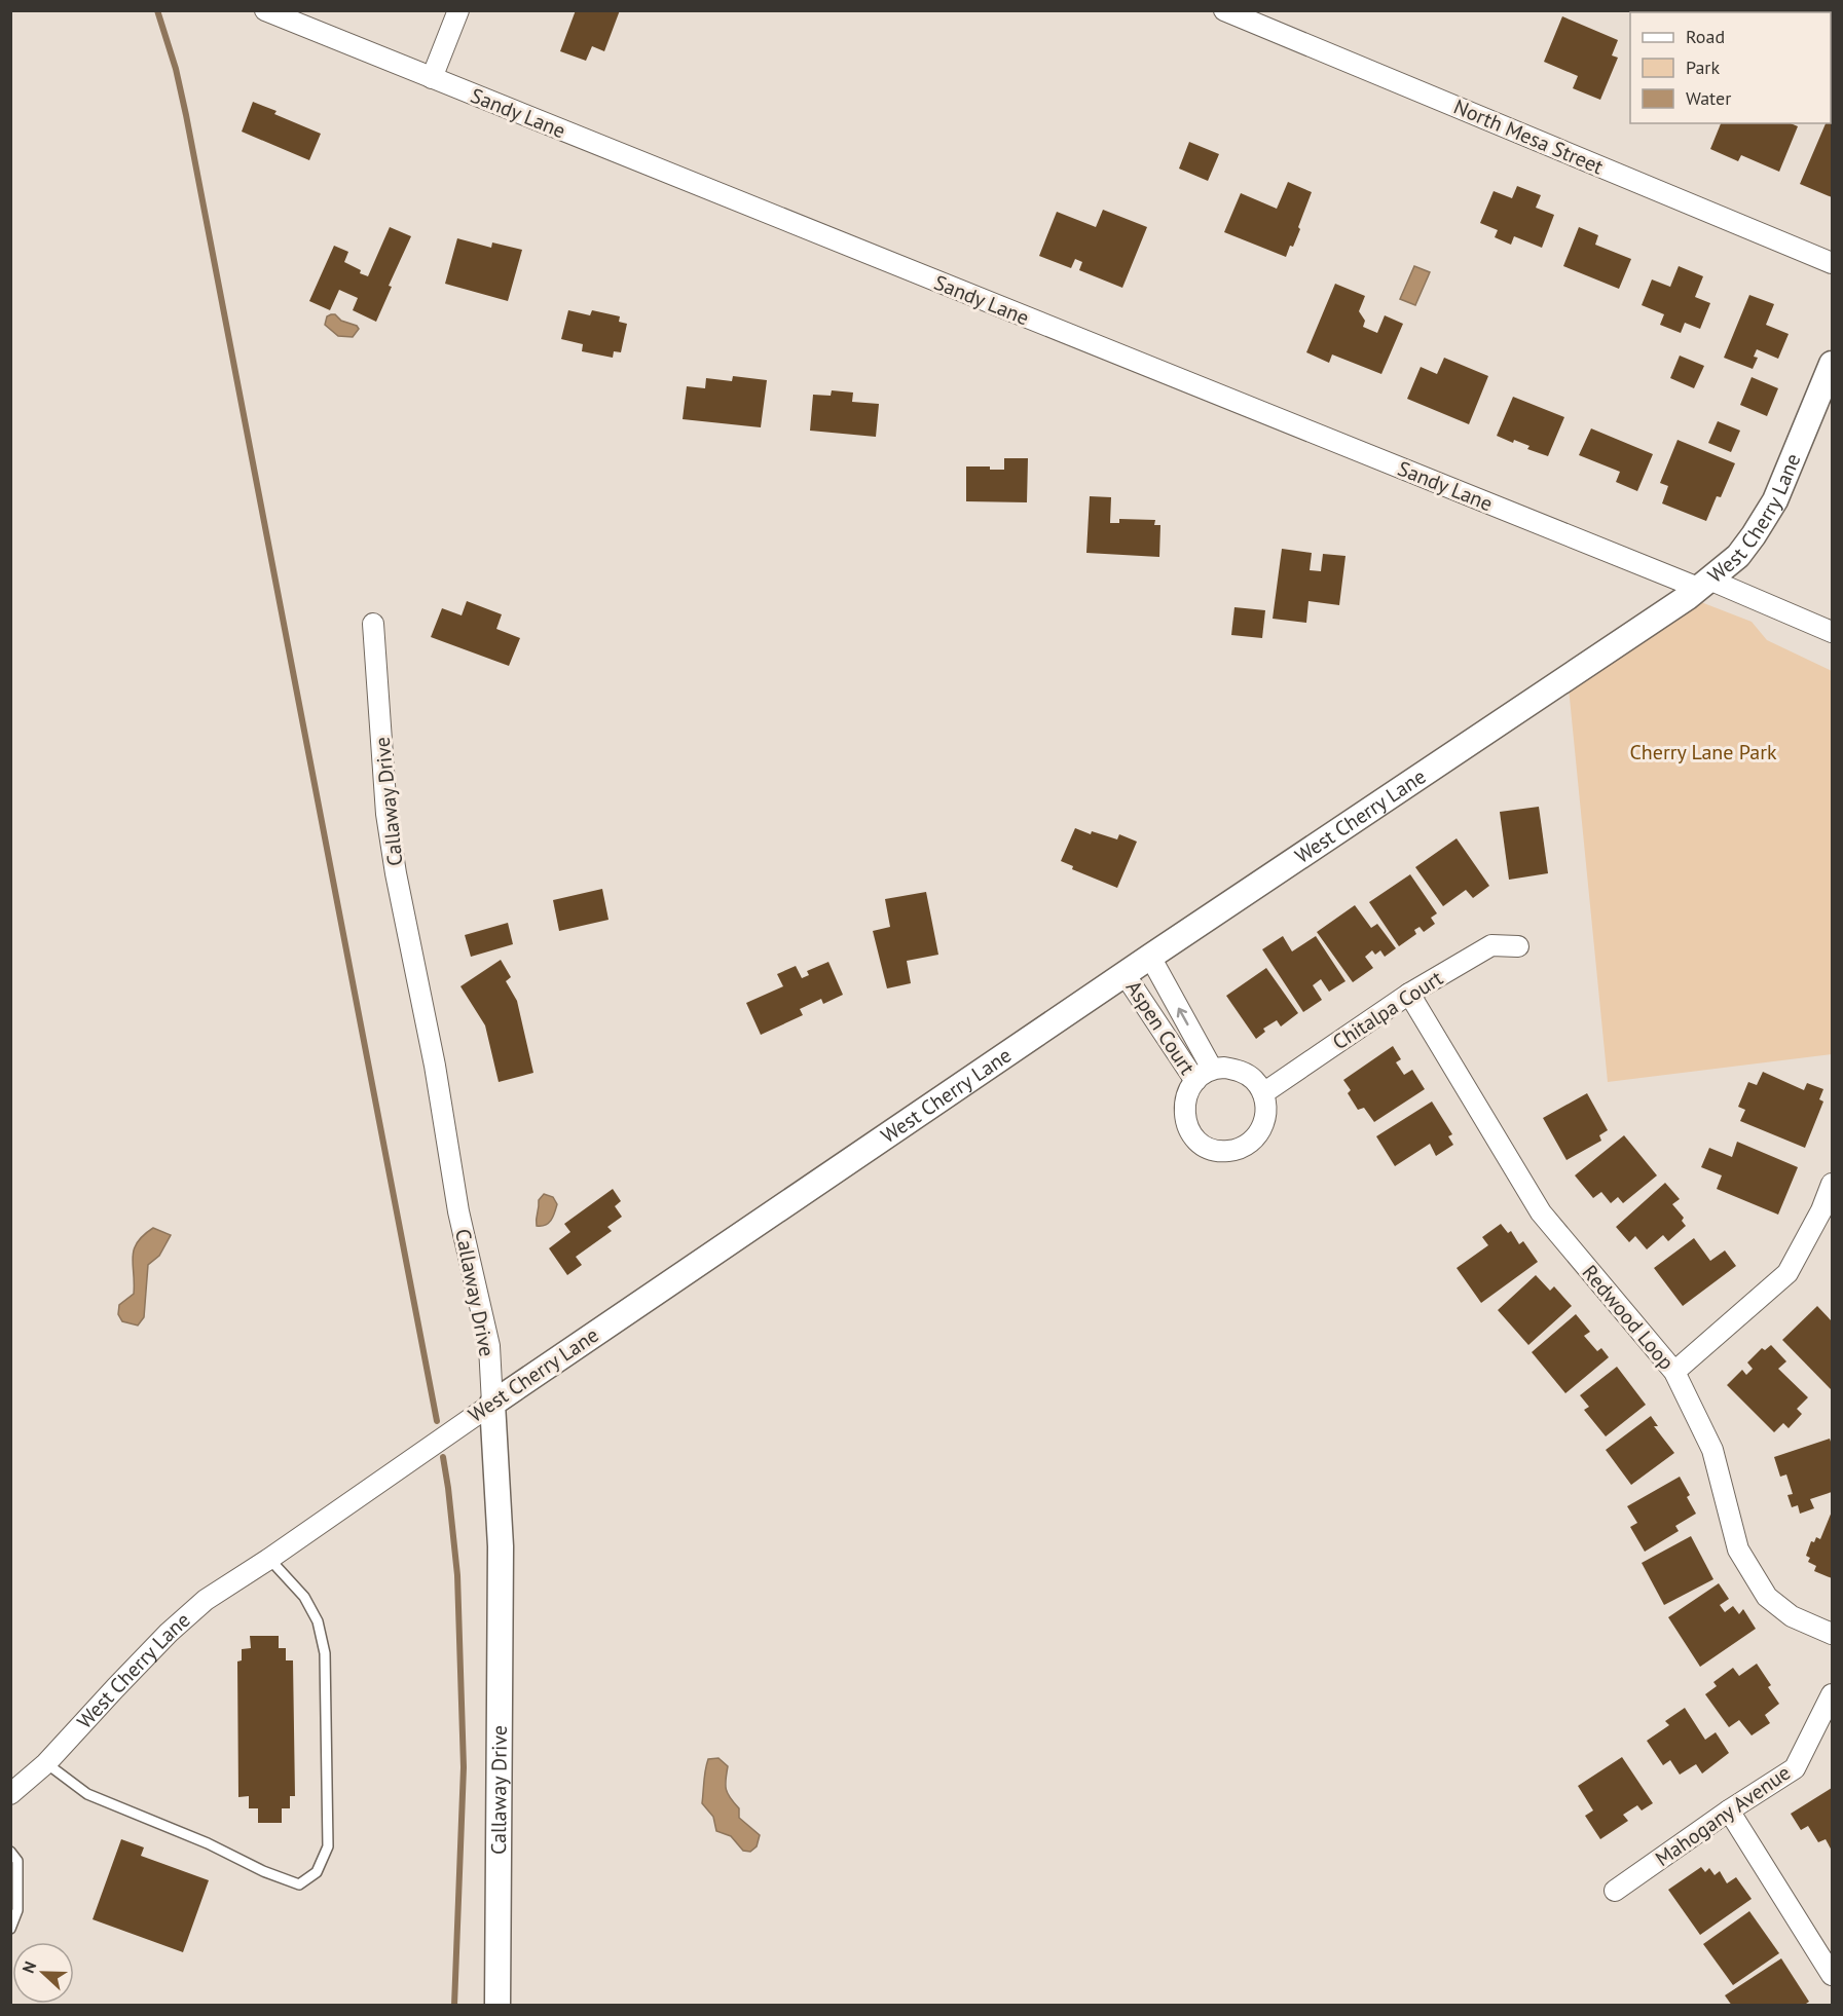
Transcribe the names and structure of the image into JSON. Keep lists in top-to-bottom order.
{
  "streets": {
    "street": [
      "Sandy Lane",
      "North Mesa Street",
      "West Cherry Lane",
      "Callaway Drive",
      "Chitalpa Court",
      "Aspen Court",
      "Redwood Loop",
      "Mahogany Avenue"
    ]
  },
  "crossings": [
    ["Sandy Lane", "West Cherry Lane"],
    ["West Cherry Lane", "Callaway Drive"],
    ["West Cherry Lane", "Aspen Court"],
    ["Chitalpa Court", "Aspen Court"],
    ["Chitalpa Court", "Redwood Loop"]
  ],
  "parks": ["Cherry Lane Park"],
  "legend": ["Road", "Park", "Water"],
  "north": "left"
}
